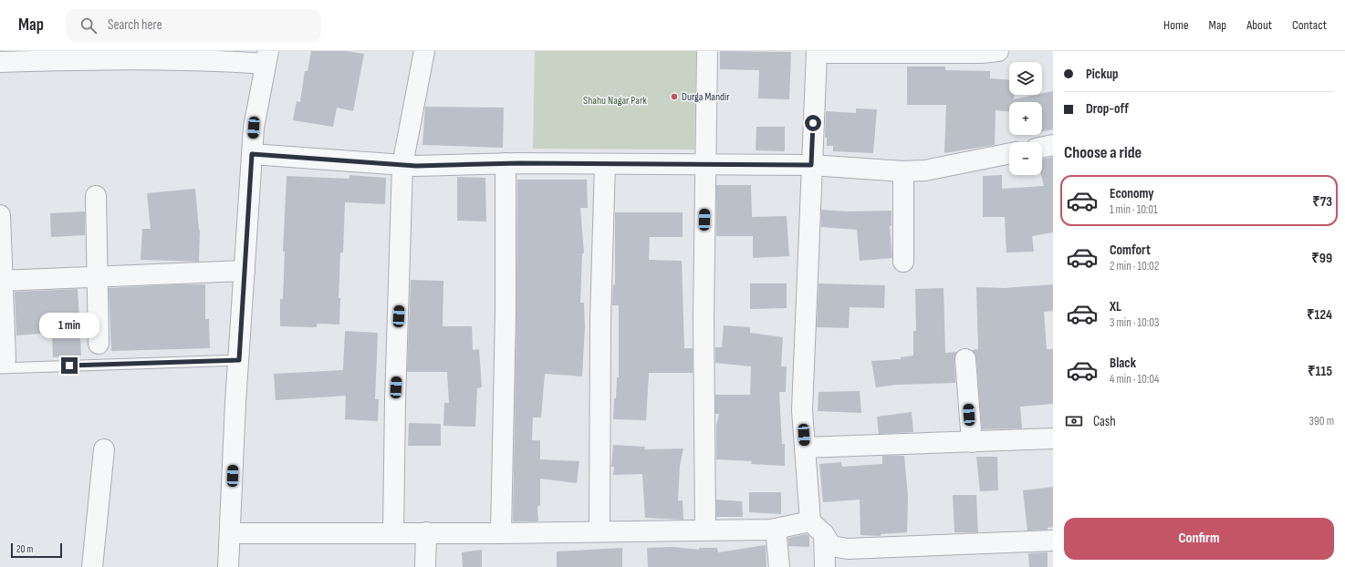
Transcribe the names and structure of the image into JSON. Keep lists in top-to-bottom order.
{
  "parks": ["Shahu Nagar Park"],
  "places": ["Durga Mandir"],
  "scale_bar": "20 m",
  "page": {
    "header": "Map",
    "search": "Search here",
    "nav": [
      "Home",
      "Map",
      "About",
      "Contact"
    ],
    "banner": ["Pickup", "Drop-off"],
    "map_buttons": ["+", "−"],
    "heading": "Choose a ride",
    "list": [
      {
        "name": "Economy",
        "note": "1 min · 10:01",
        "value": "₹73"
      },
      {
        "name": "Comfort",
        "note": "2 min · 10:02",
        "value": "₹99"
      },
      {
        "name": "XL",
        "note": "3 min · 10:03",
        "value": "₹124"
      },
      {
        "name": "Black",
        "note": "4 min · 10:04",
        "value": "₹115"
      }
    ],
    "bubble": "1 min",
    "pay": ["Cash", "390 m"],
    "buttons": "Confirm",
    "scale": "20 m"
  }
}
